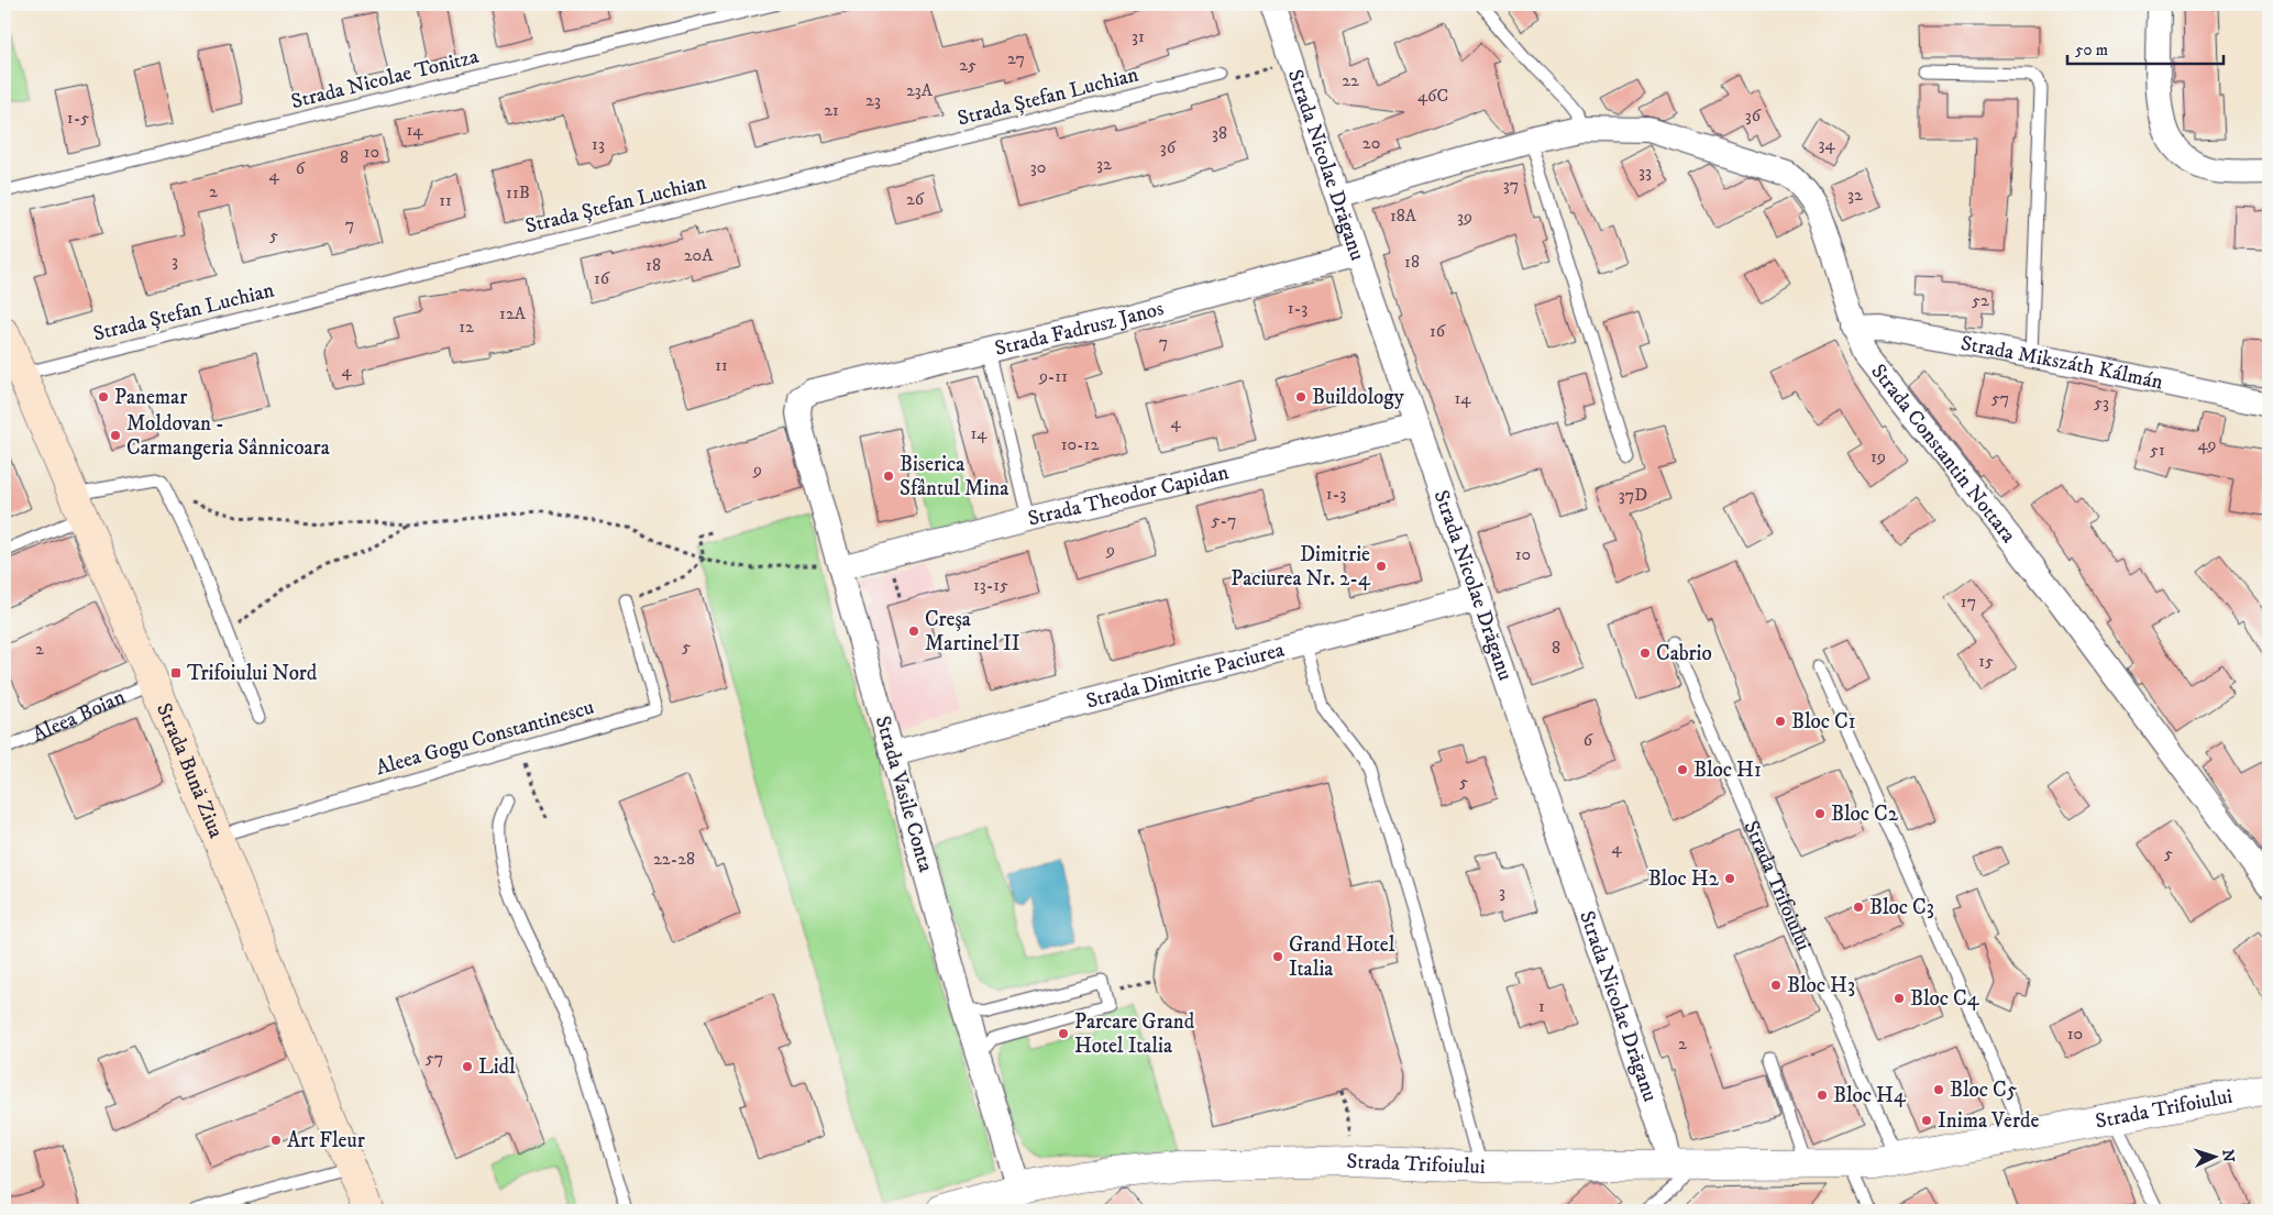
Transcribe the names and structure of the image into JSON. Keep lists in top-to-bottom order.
{
  "streets": {
    "main road": ["Strada Bună Ziua"],
    "street": [
      "Strada Nicolae Drăganu",
      "Strada Fadrusz Janos",
      "Strada Mikszáth Kálmán",
      "Strada Constantin Nottara",
      "Strada Theodor Capidan",
      "Strada Dimitrie Paciurea",
      "Strada Vasile Conta",
      "Strada Trifoiului"
    ],
    "lane": [
      "Strada Nicolae Tonitza",
      "Strada Ștefan Luchian",
      "Aleea Boian",
      "Aleea Gogu Constantinescu"
    ]
  },
  "crossings": [
    ["Strada Ștefan Luchian", "Strada Bună Ziua"],
    ["Strada Nicolae Drăganu", "Strada Fadrusz Janos"],
    ["Strada Nicolae Drăganu", "Strada Constantin Nottara"],
    ["Strada Nicolae Drăganu", "Strada Theodor Capidan"],
    ["Strada Nicolae Drăganu", "Strada Dimitrie Paciurea"],
    ["Strada Nicolae Drăganu", "Strada Trifoiului"],
    ["Strada Fadrusz Janos", "Strada Vasile Conta"],
    ["Strada Mikszáth Kálmán", "Strada Constantin Nottara"],
    ["Strada Theodor Capidan", "Strada Vasile Conta"],
    ["Strada Dimitrie Paciurea", "Strada Vasile Conta"],
    ["Aleea Boian", "Strada Bună Ziua"],
    ["Aleea Gogu Constantinescu", "Strada Bună Ziua"],
    ["Strada Vasile Conta", "Strada Trifoiului"]
  ],
  "places": {
    "other": [
      "Panemar",
      "Buildology",
      "Moldovan - Carmangeria Sânnicoara",
      "Biserica Sfântul Mina",
      "Dimitrie Paciurea Nr. 2-4",
      "Creșa Martinel II",
      "Cabrio",
      "Bloc C1",
      "Bloc H1",
      "Bloc C2",
      "Bloc H2",
      "Bloc C3",
      "Grand Hotel Italia",
      "Bloc H3",
      "Bloc C4",
      "Parcare Grand Hotel Italia",
      "Lidl",
      "Bloc C5",
      "Bloc H4",
      "Inima Verde",
      "Art Fleur"
    ],
    "transit": ["Trifoiului Nord"]
  },
  "house_numbers": [
    "31",
    "27",
    "25",
    "22",
    "23A",
    "46C",
    "23",
    "21",
    "36",
    "1-5",
    "14",
    "38",
    "20",
    "13",
    "34",
    "36",
    "10",
    "8",
    "32",
    "30",
    "6",
    "33",
    "4",
    "37",
    "2",
    "11B",
    "32",
    "26",
    "11",
    "18A",
    "39",
    "7",
    "5",
    "20A",
    "3",
    "18",
    "18",
    "16",
    "52",
    "1-3",
    "12A",
    "12",
    "16",
    "7",
    "11",
    "4",
    "9-11",
    "14",
    "57",
    "53",
    "4",
    "14",
    "10-12",
    "49",
    "51",
    "19",
    "9",
    "1-3",
    "37D",
    "5-7",
    "9",
    "10",
    "13-15",
    "17",
    "5",
    "8",
    "2",
    "15",
    "6",
    "5",
    "4",
    "5",
    "22-28",
    "3",
    "1",
    "10",
    "2",
    "57"
  ],
  "scale_bar": "50 m",
  "north": "right"
}
